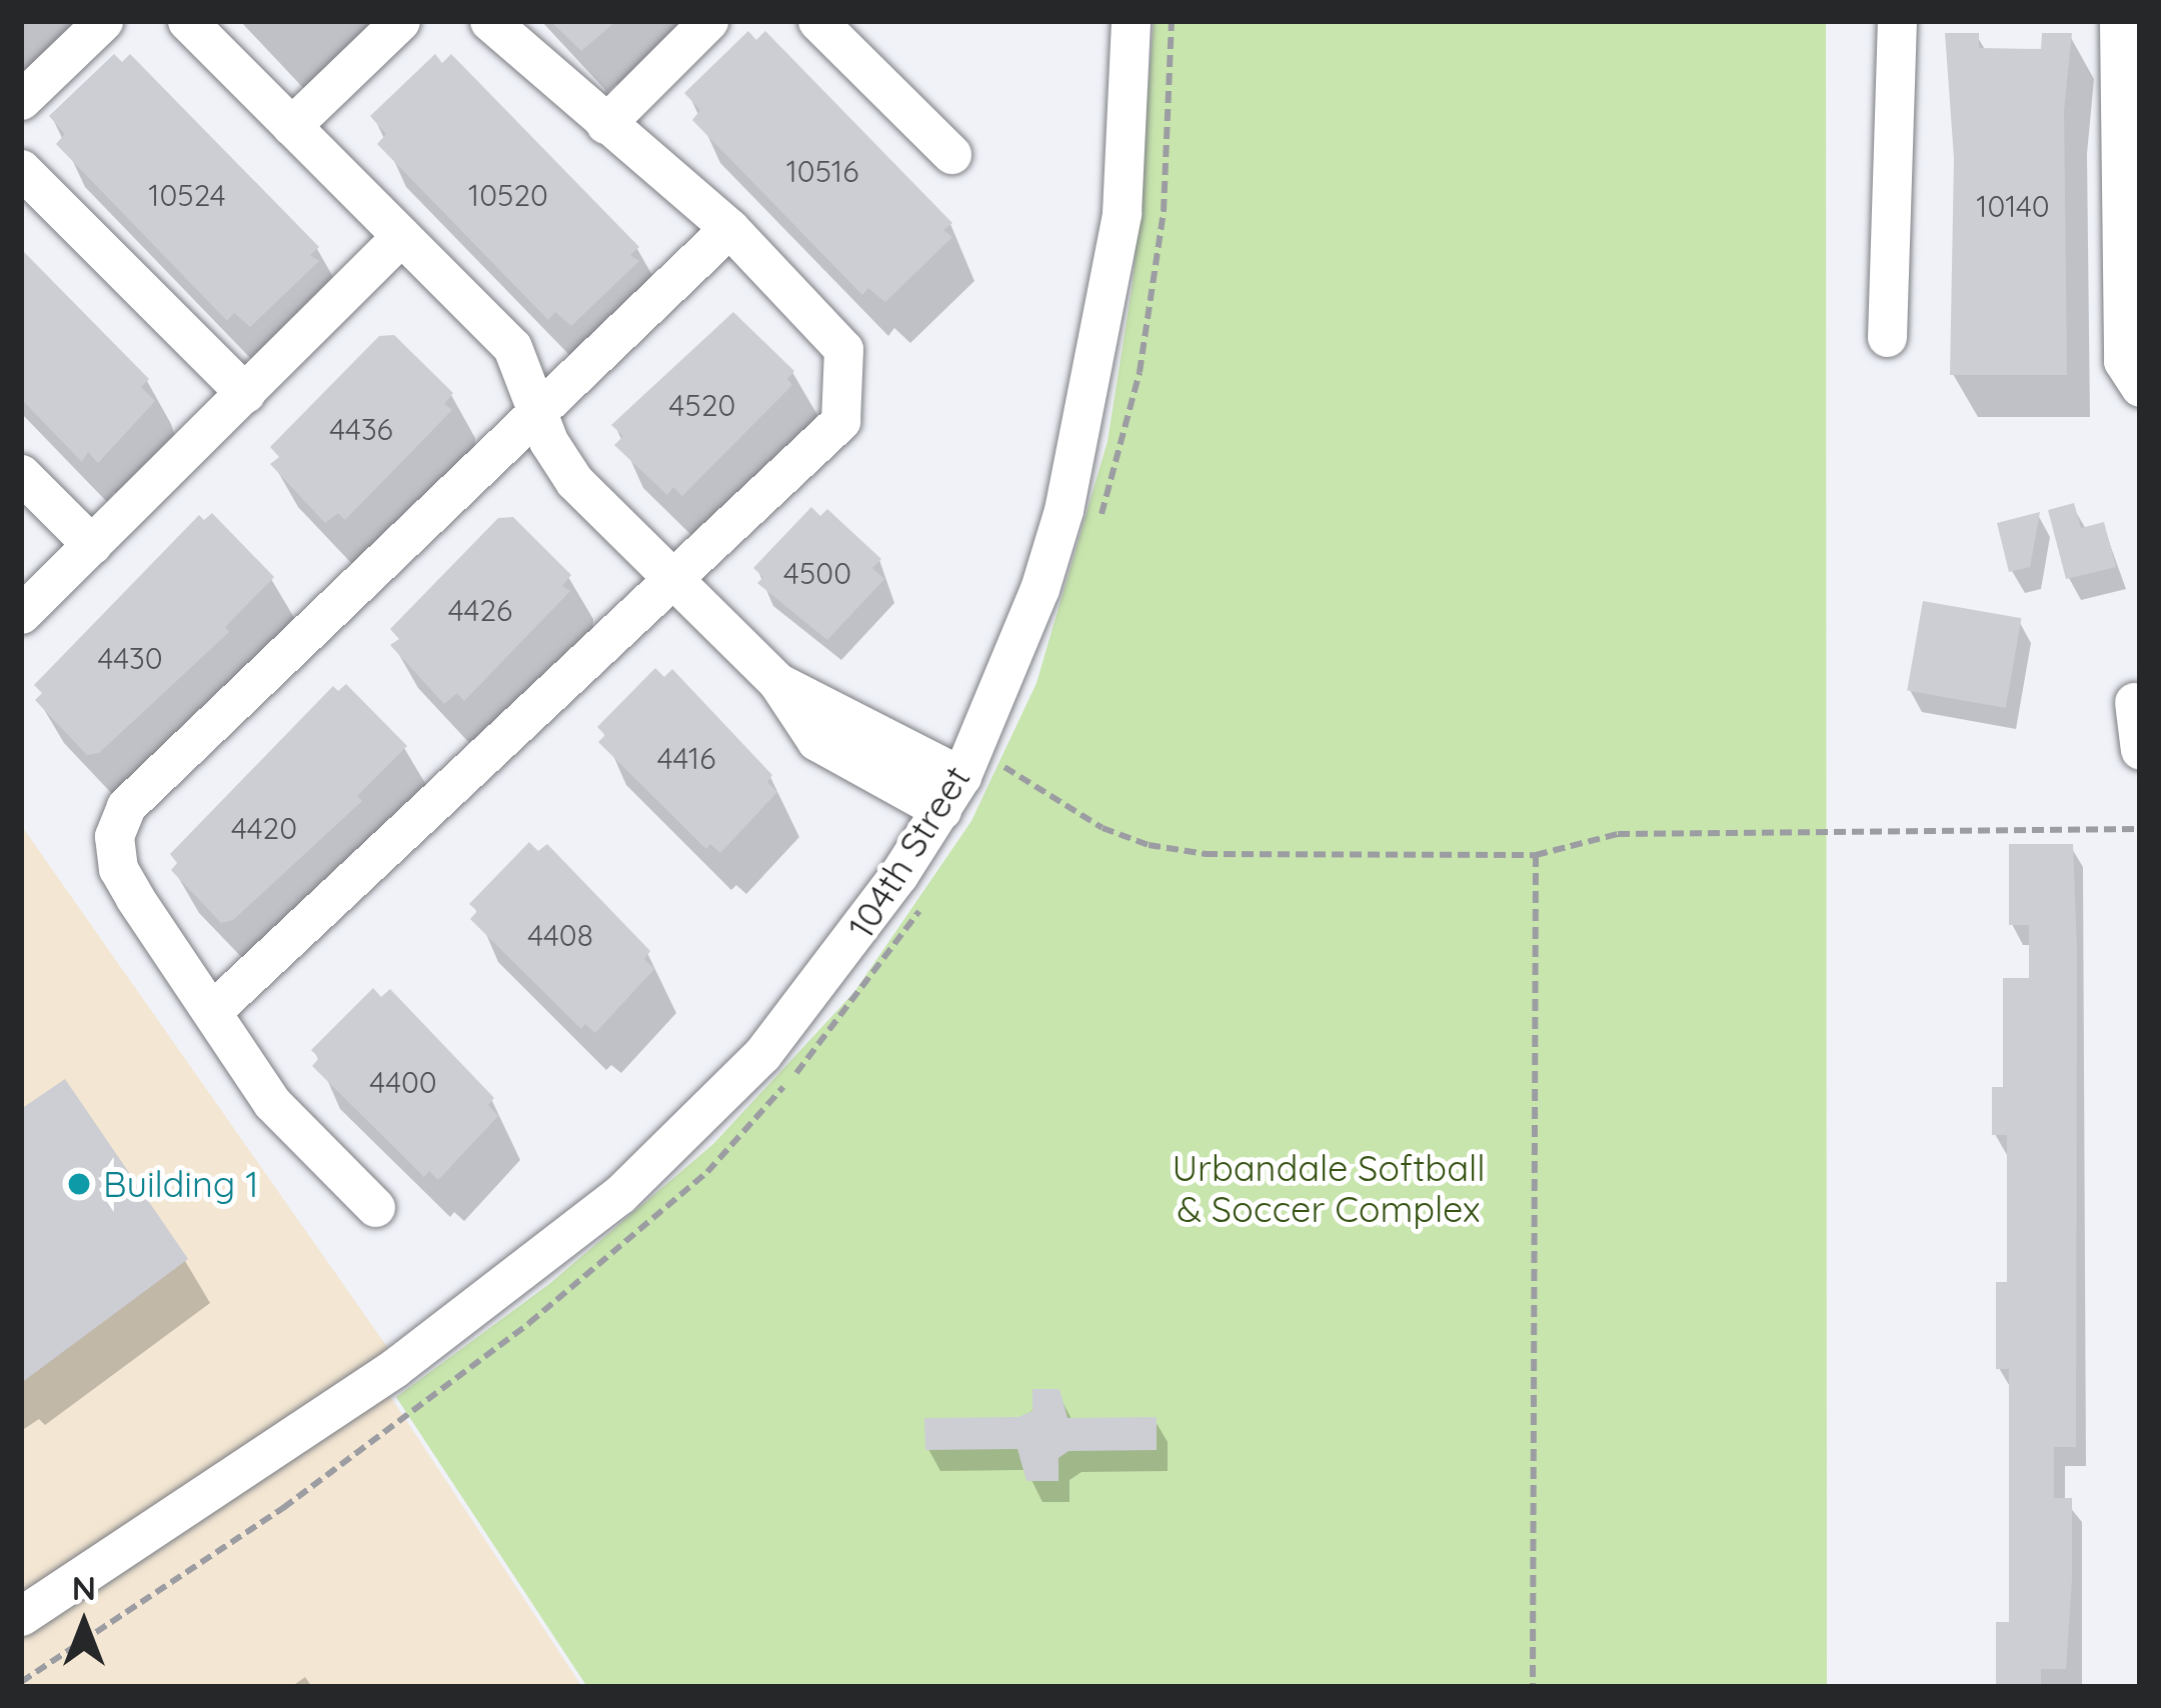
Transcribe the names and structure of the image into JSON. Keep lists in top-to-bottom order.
{
  "streets": {
    "street": ["104th Street"]
  },
  "parks": ["Urbandale Softball & Soccer Complex"],
  "places": ["Building 1"],
  "house_numbers": [
    "10516",
    "10524",
    "10520",
    "10140",
    "4520",
    "4436",
    "4500",
    "4426",
    "4430",
    "4416",
    "4420",
    "4408",
    "4400"
  ],
  "north": "top"
}
